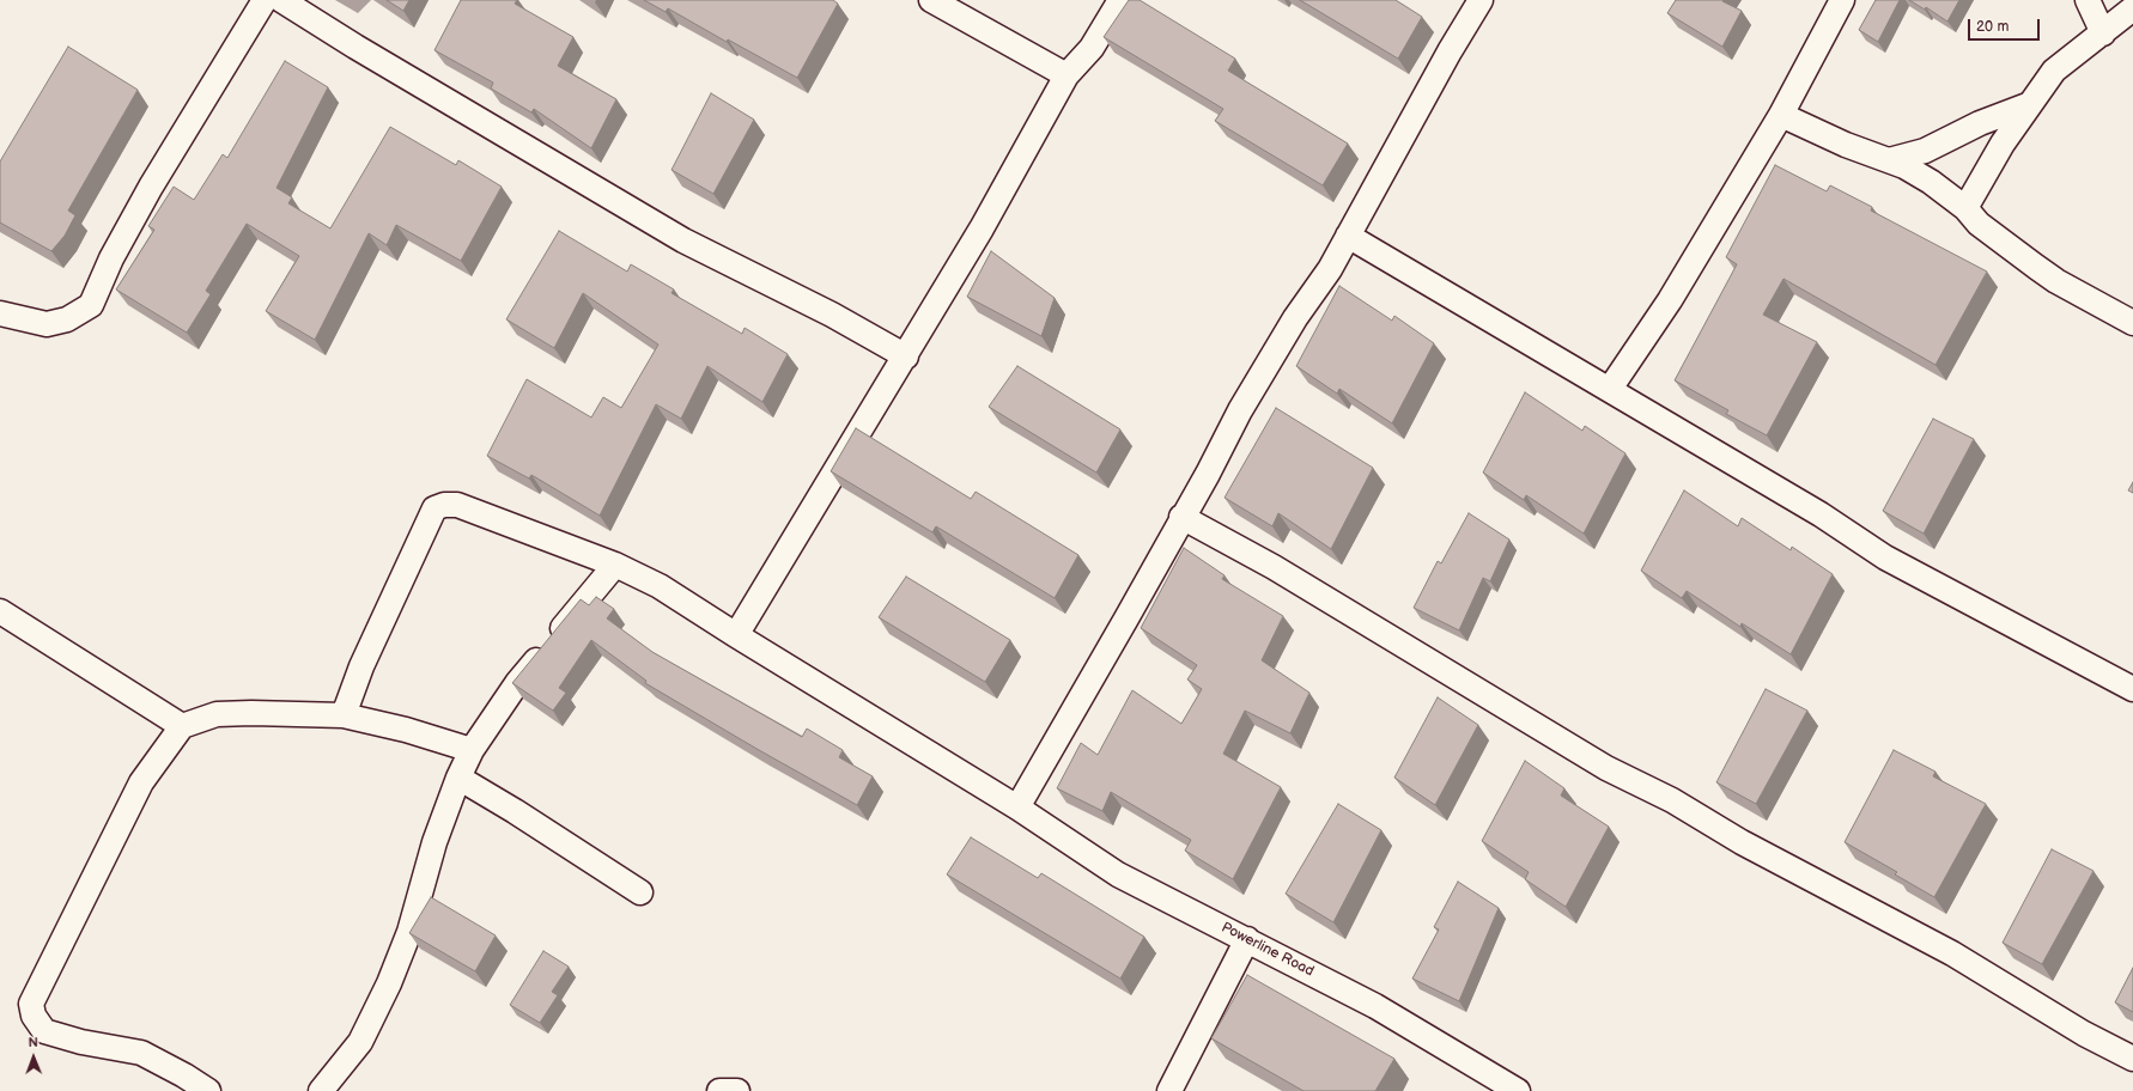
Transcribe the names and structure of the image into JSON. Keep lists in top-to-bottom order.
{
  "streets": {
    "street": ["Powerline Road"]
  },
  "scale_bar": "20 m",
  "north": "top"
}
